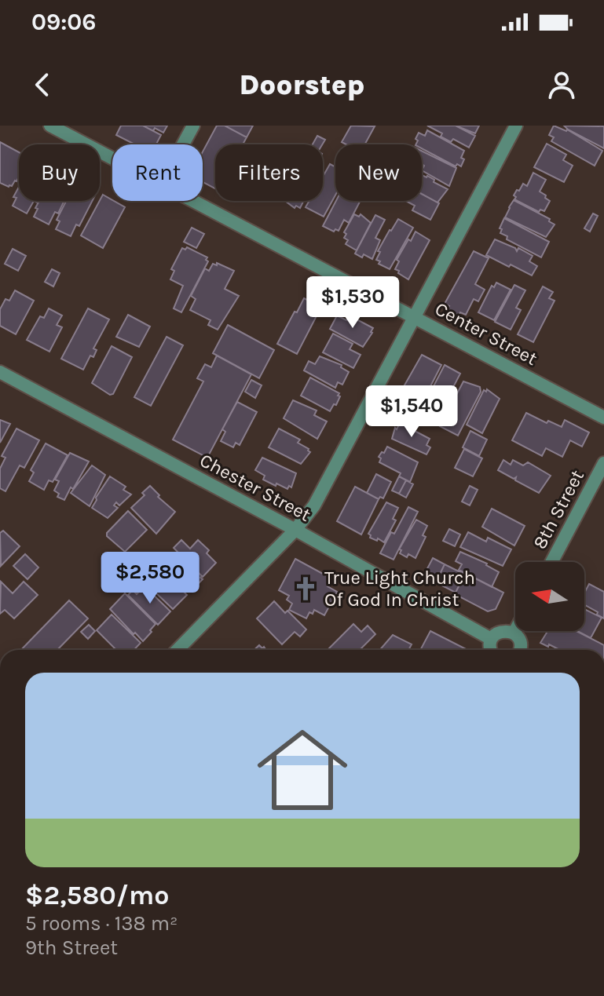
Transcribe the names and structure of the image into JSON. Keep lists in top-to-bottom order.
{
  "streets": {
    "street": ["Center Street", "Chester Street", "8th Street"]
  },
  "places": {
    "church": ["True Light Church Of God In Christ"]
  },
  "north": "left",
  "page": {
    "status": "09:06",
    "header": "Doorstep",
    "chip": [
      "Buy",
      "Rent",
      "Filters",
      "New"
    ],
    "price": ["$1,530", "$1,540", "$2,580"],
    "list": [
      {
        "name": "$2,580/mo",
        "note": "5 rooms · 138 m² · 9th Street"
      }
    ]
  }
}
